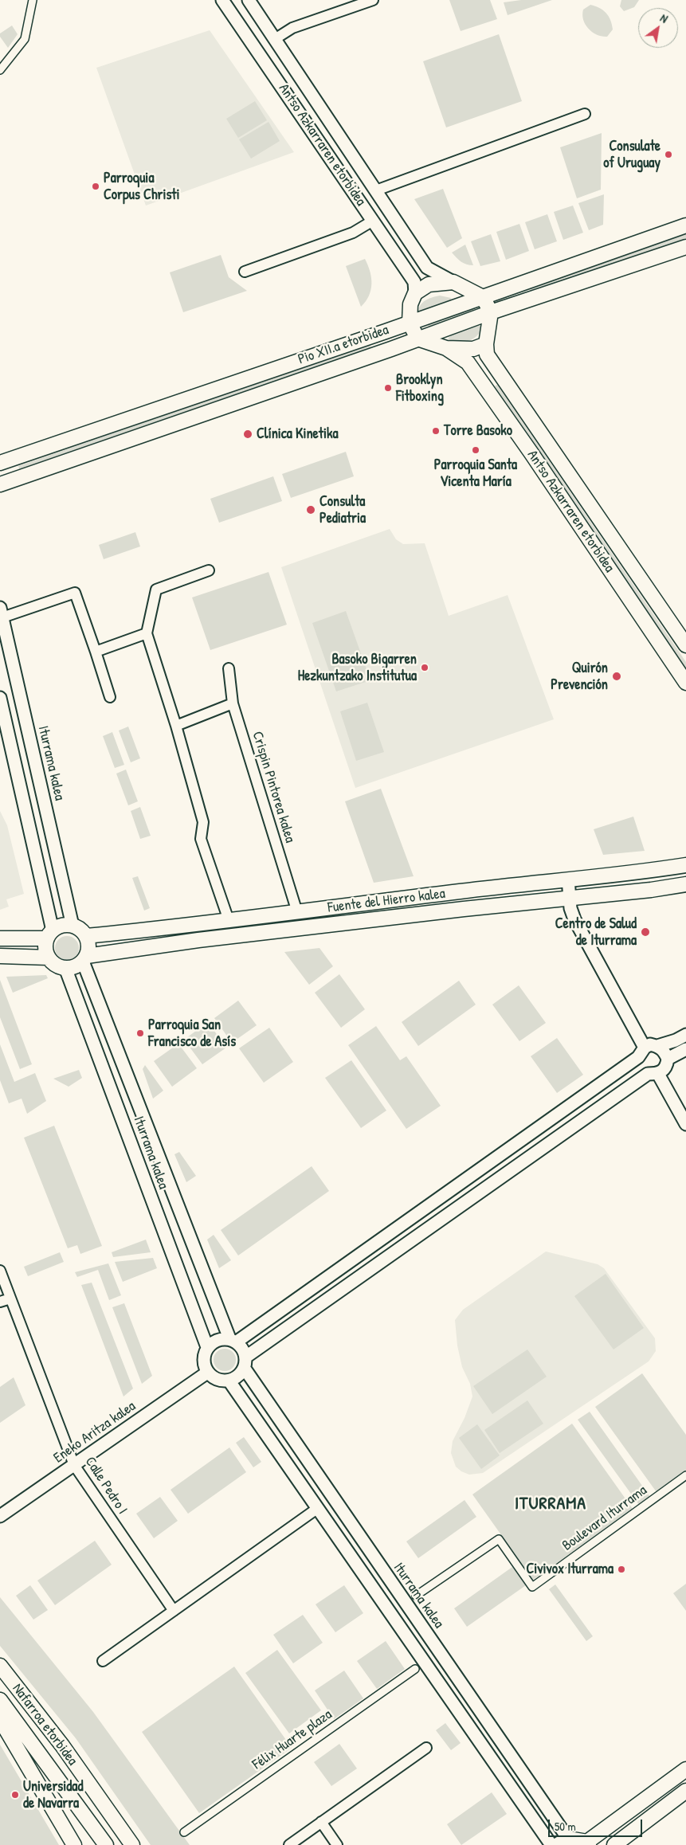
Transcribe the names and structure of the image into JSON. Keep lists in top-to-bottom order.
{
  "streets": {
    "main road": [
      "Antso Azkarraren etorbidea",
      "Pio XII.a etorbidea",
      "Fuente del Hierro kalea",
      "Nafarroa etorbidea"
    ],
    "street": [
      "Iturrama kalea",
      "Crispin Pintorea kalea",
      "Eneko Aritza kalea",
      "Calle Pedro I",
      "Boulevard Iturrama",
      "Félix Huarte plaza"
    ]
  },
  "crossings": [
    ["Antso Azkarraren etorbidea", "Pio XII.a etorbidea"],
    ["Iturrama kalea", "Fuente del Hierro kalea"],
    ["Iturrama kalea", "Eneko Aritza kalea"],
    ["Crispin Pintorea kalea", "Fuente del Hierro kalea"],
    ["Eneko Aritza kalea", "Calle Pedro I"]
  ],
  "districts": ["ITURRAMA"],
  "places": [
    "Consulate of Uruguay",
    "Parroquia Corpus Christi",
    "Brooklyn Fitboxing",
    "Torre Basoko",
    "Clínica Kinetika",
    "Parroquia Santa Vicenta María",
    "Consulta Pediatria",
    "Basoko Bigarren Hezkuntzako Institutua",
    "Quirón Prevención",
    "Centro de Salud de Iturrama",
    "Parroquia San Francisco de Asís",
    "Civivox Iturrama",
    "Universidad de Navarra"
  ],
  "scale_bar": "50 m",
  "north": "top right"
}
